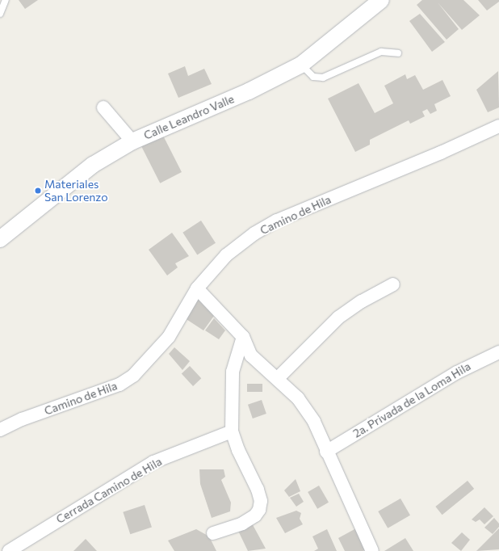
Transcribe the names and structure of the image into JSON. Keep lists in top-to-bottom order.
{
  "streets": {
    "street": [
      "Calle Leandro Valle",
      "Camino de Hila",
      "2a. Privada de la Loma Hila",
      "Cerrada Camino de Hila"
    ]
  },
  "places": ["Materiales San Lorenzo"]
}
